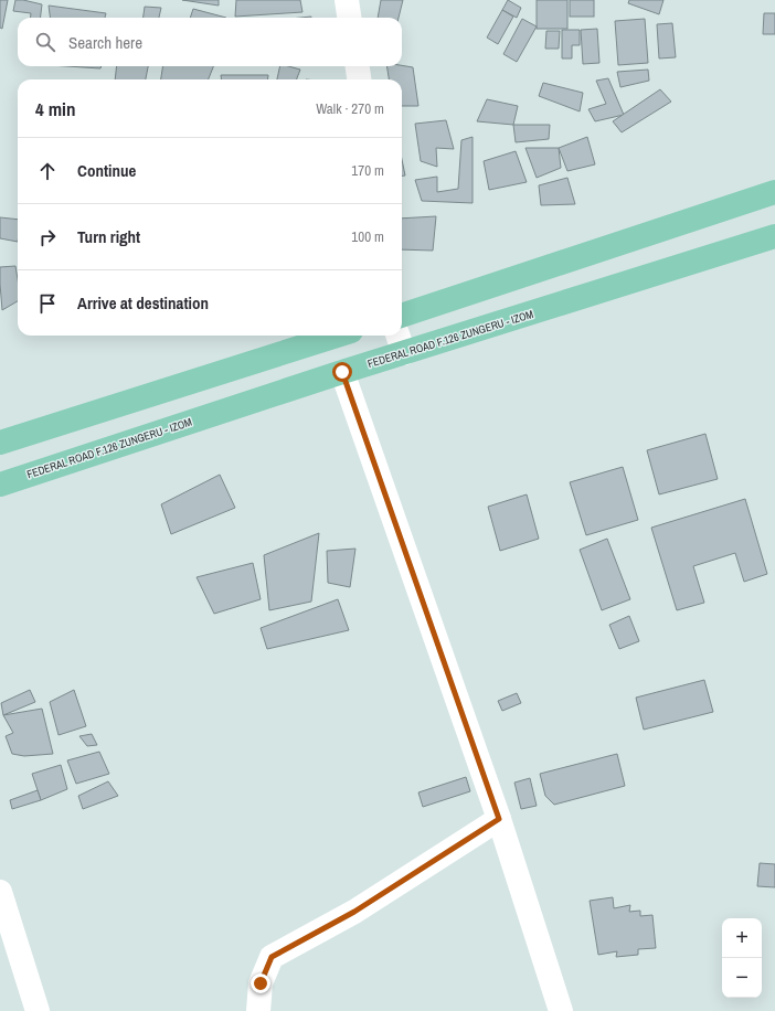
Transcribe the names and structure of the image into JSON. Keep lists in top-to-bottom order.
{
  "streets": {
    "main road": ["FEDERAL ROAD F.126 ZUNGERU - IZOM"]
  },
  "page": {
    "search": "Search here",
    "heading": ["4 min", "Walk · 270 m"],
    "list": [
      ["Continue", "170 m"],
      ["Turn right", "100 m"],
      "Arrive at destination"
    ],
    "map_buttons": ["+", "−"]
  }
}
